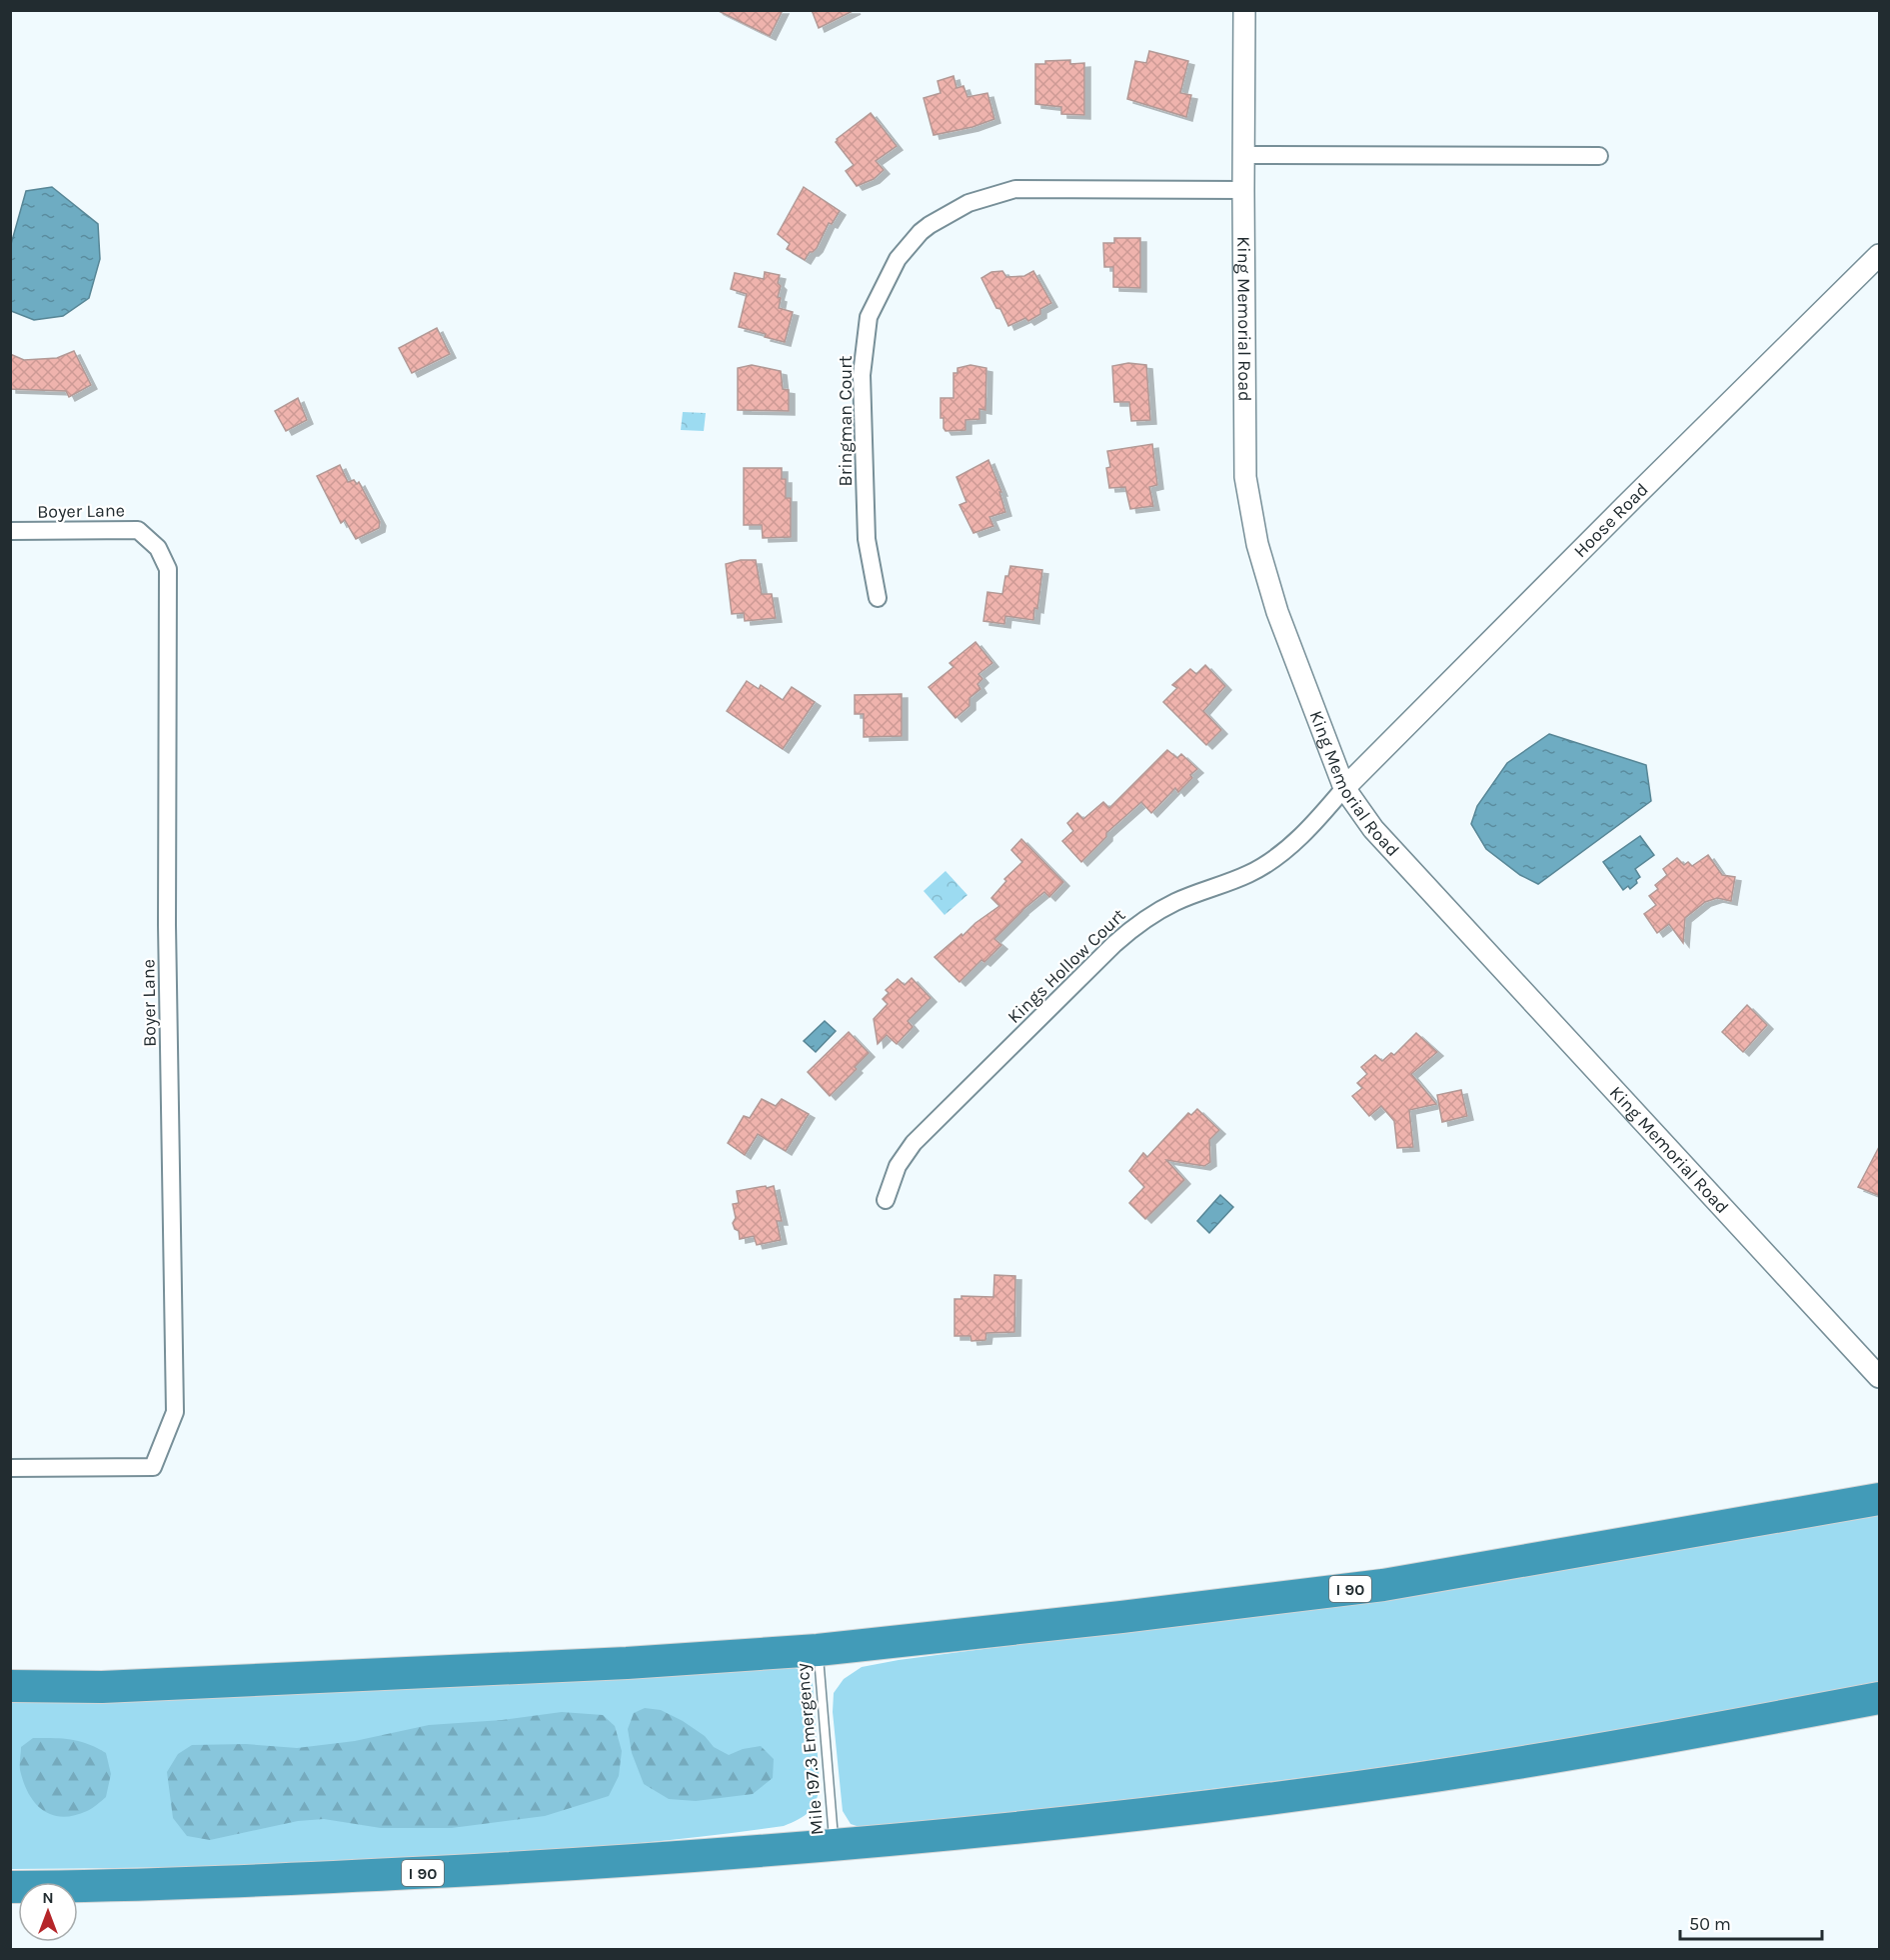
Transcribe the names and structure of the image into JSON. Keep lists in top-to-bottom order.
{
  "streets": {
    "highway": ["I 90"],
    "street": [
      "King Memorial Road",
      "Bringman Court",
      "Boyer Lane",
      "Hoose Road",
      "Kings Hollow Court"
    ],
    "lane": ["Mile 197.3 Emergency"]
  },
  "crossings": [
    ["King Memorial Road", "Bringman Court"],
    ["King Memorial Road", "Hoose Road"],
    ["King Memorial Road", "Kings Hollow Court"],
    ["Hoose Road", "Kings Hollow Court"],
    ["I 90", "Mile 197.3 Emergency"]
  ],
  "scale_bar": "50 m",
  "north": "top"
}
